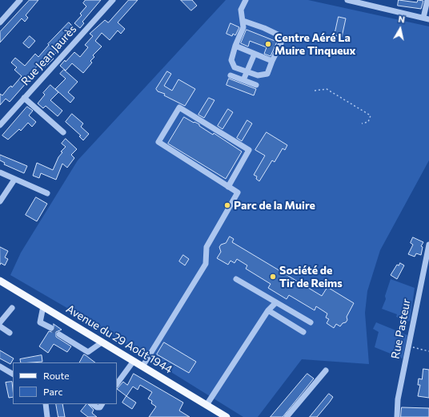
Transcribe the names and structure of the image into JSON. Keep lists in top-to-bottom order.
{
  "streets": {
    "main road": ["Avenue du 29 Août 1944"],
    "street": ["Rue Jean Jaurès", "Rue Pasteur"]
  },
  "places": ["Centre Aéré La Muire Tinqueux", "Parc de la Muire", "Société de Tir de Reims"],
  "legend": ["Route", "Parc"],
  "north": "top"
}
